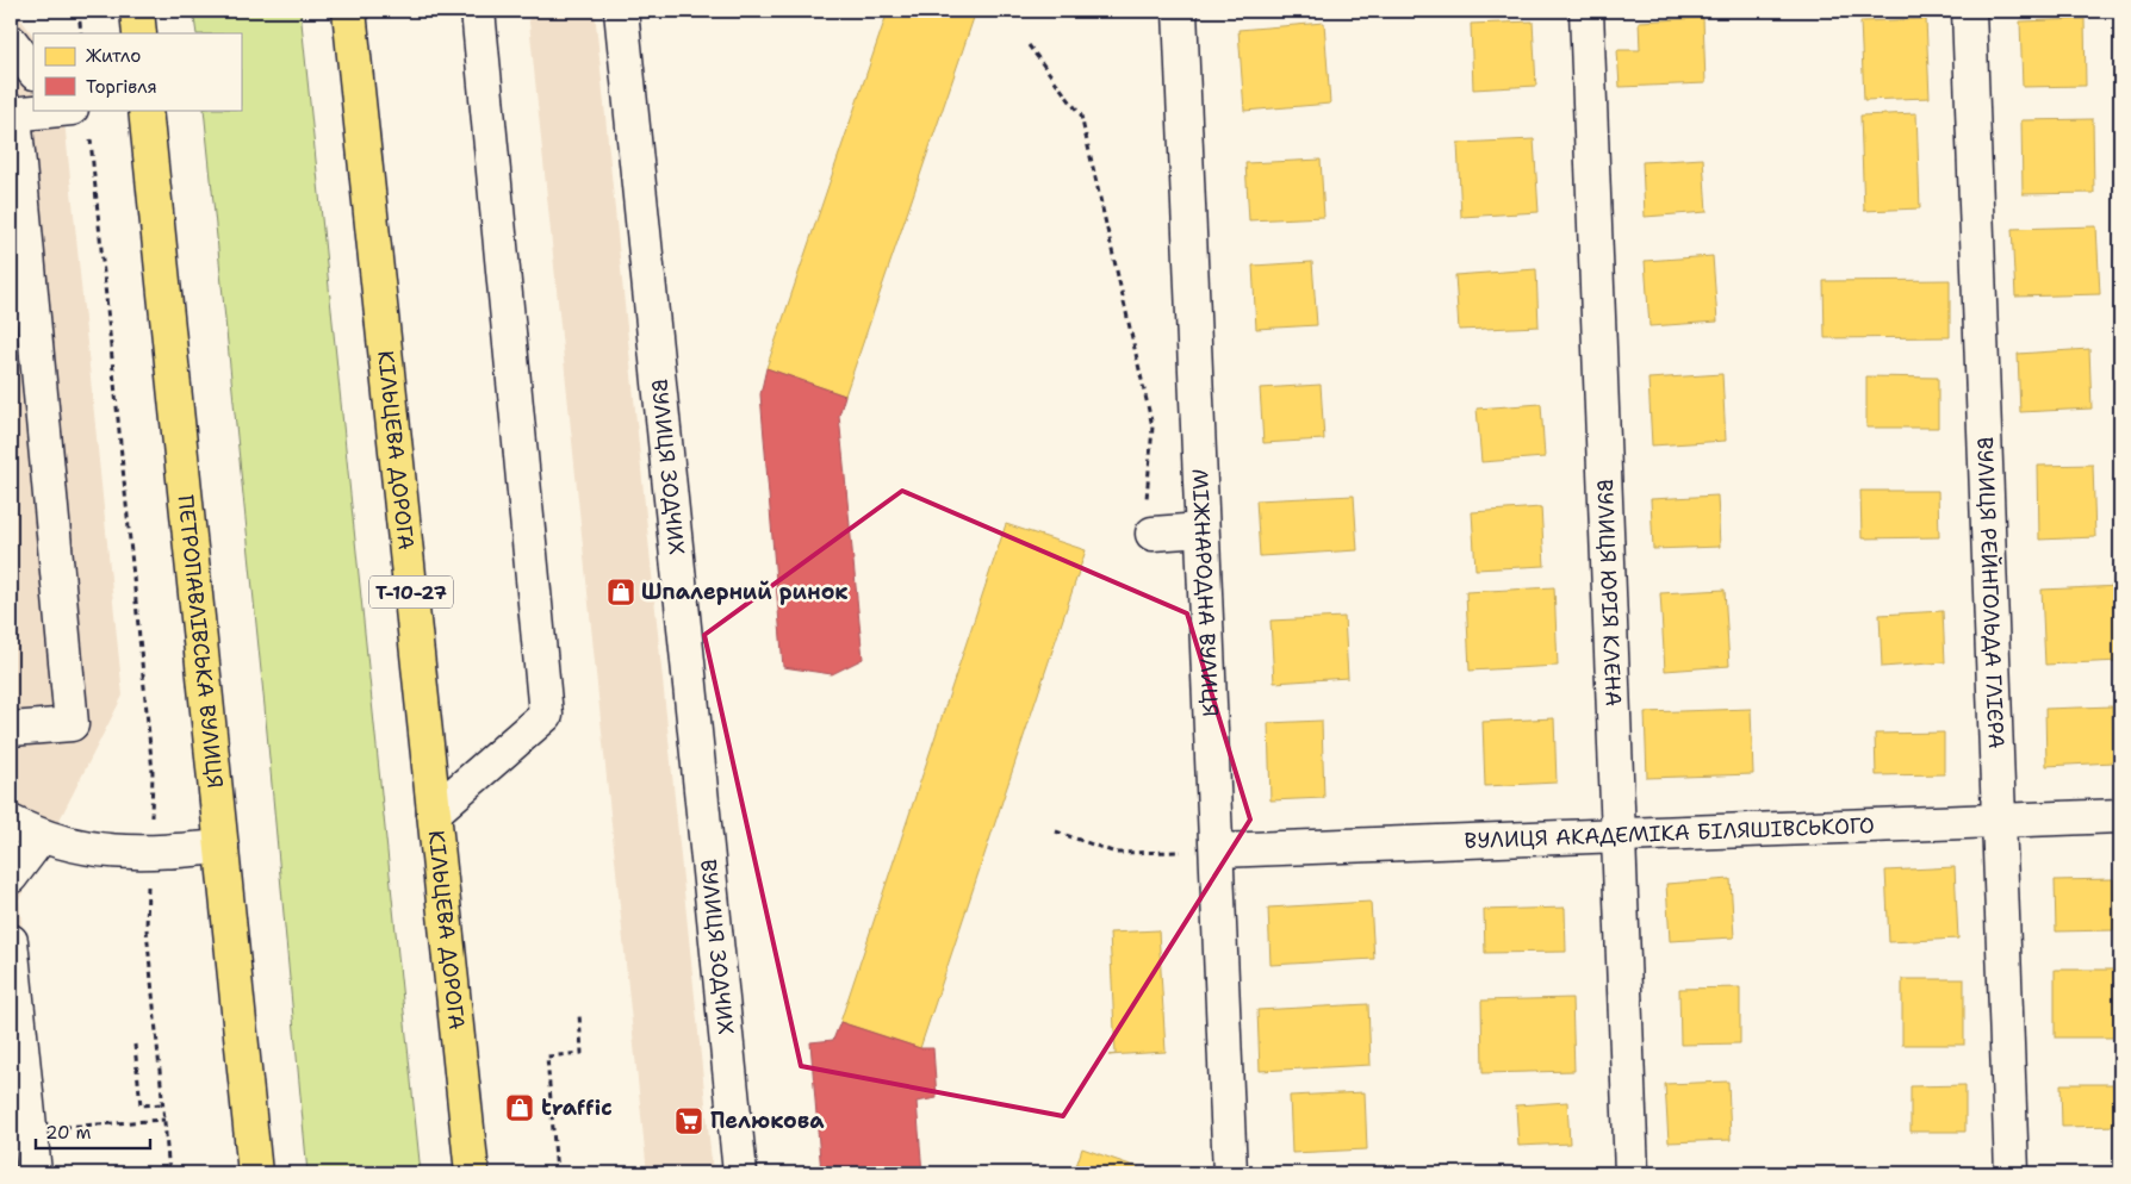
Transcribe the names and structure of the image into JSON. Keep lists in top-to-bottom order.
{
  "streets": {
    "highway": ["КІЛЬЦЕВА ДОРОГА", "Т-10-27", "ПЕТРОПАВЛІВСЬКА ВУЛИЦЯ"],
    "street": [
      "ВУЛИЦЯ ЗОДЧИХ",
      "МІЖНАРОДНА ВУЛИЦЯ",
      "ВУЛИЦЯ ЮРІЯ КЛЕНА",
      "ВУЛИЦЯ РЕЙНГОЛЬДА ГЛІЄРА",
      "ВУЛИЦЯ АКАДЕМІКА БІЛЯШІВСЬКОГО"
    ]
  },
  "crossings": [
    ["МІЖНАРОДНА ВУЛИЦЯ", "ВУЛИЦЯ АКАДЕМІКА БІЛЯШІВСЬКОГО"],
    ["ВУЛИЦЯ ЮРІЯ КЛЕНА", "ВУЛИЦЯ АКАДЕМІКА БІЛЯШІВСЬКОГО"],
    ["ВУЛИЦЯ РЕЙНГОЛЬДА ГЛІЄРА", "ВУЛИЦЯ АКАДЕМІКА БІЛЯШІВСЬКОГО"]
  ],
  "places": {
    "shop": ["Шпалерний ринок", "traffic"],
    "supermarket": ["Пелюкова"]
  },
  "legend": ["Житло", "Торгівля"],
  "scale_bar": "20 m"
}
